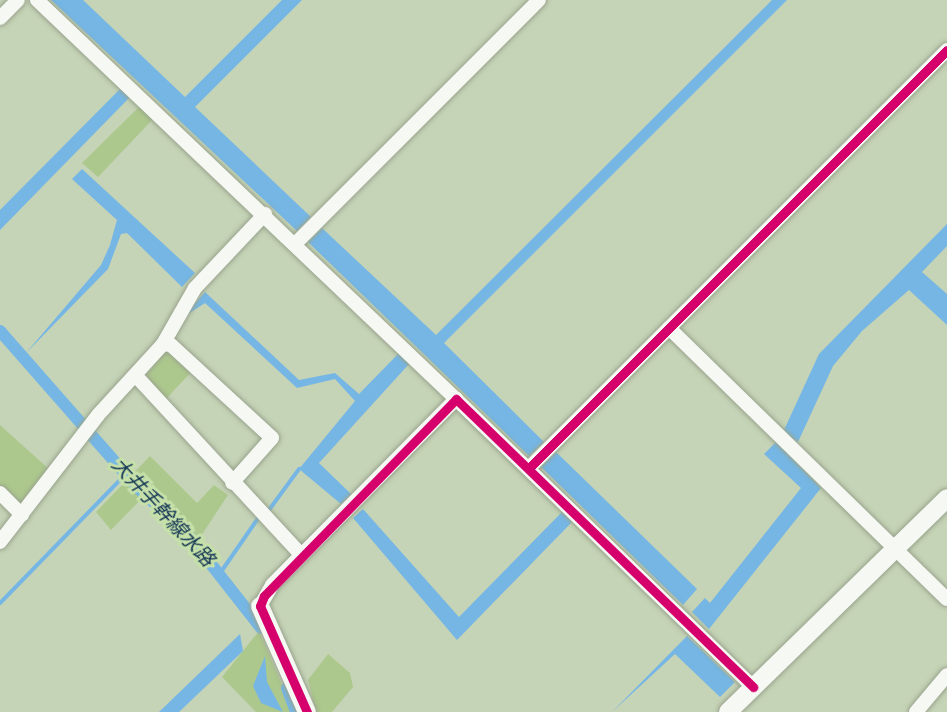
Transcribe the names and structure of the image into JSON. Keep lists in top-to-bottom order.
{
  "water": ["大井手幹線水路"]
}
